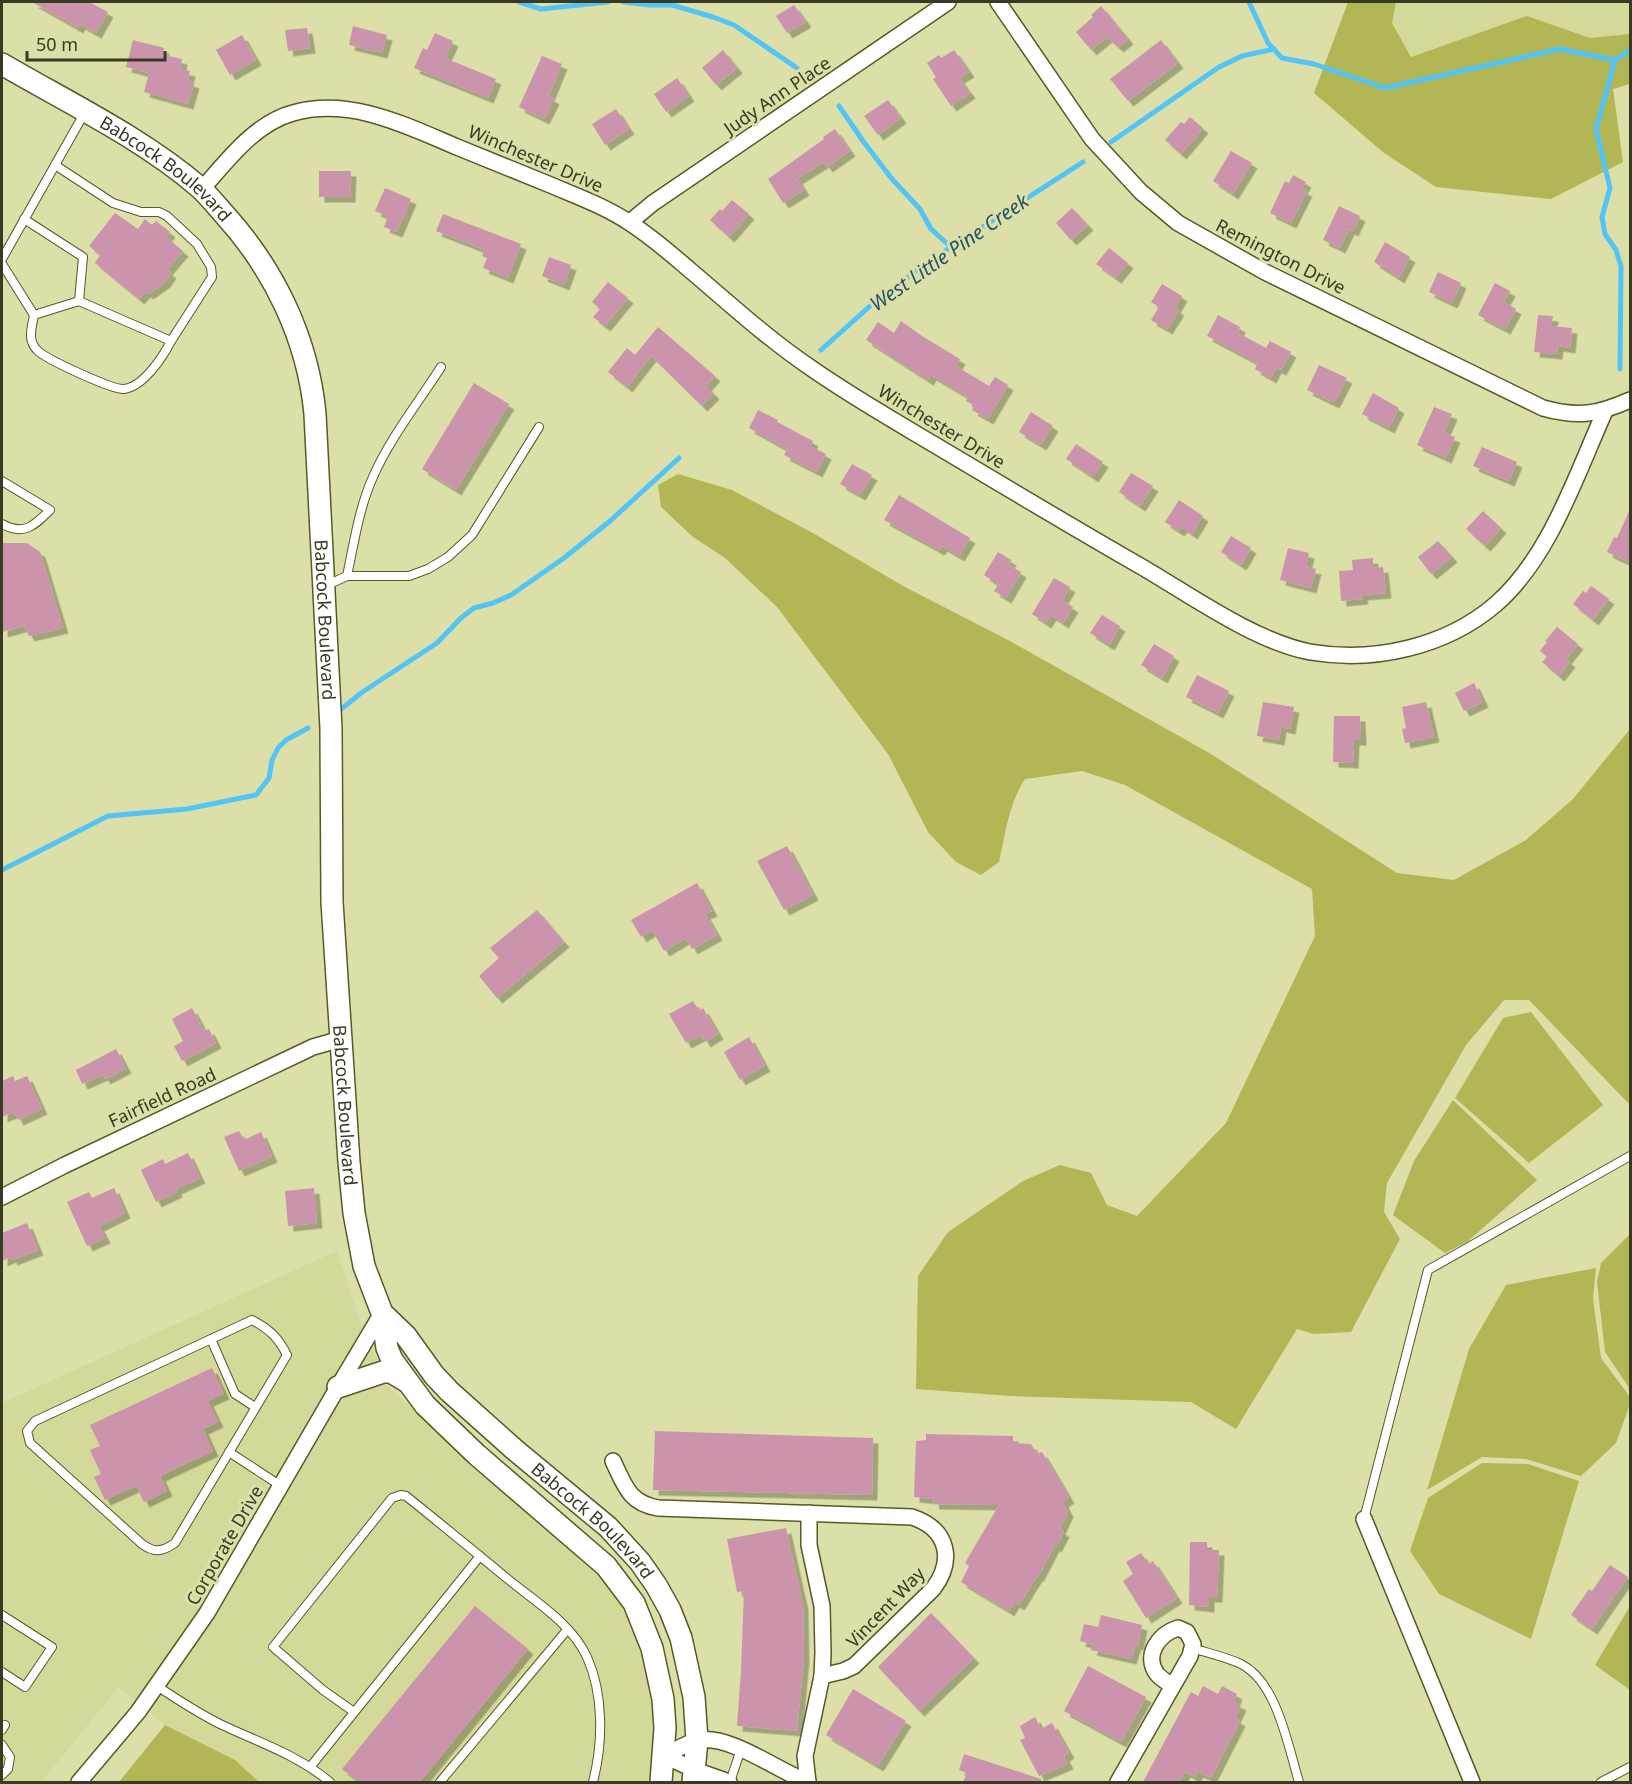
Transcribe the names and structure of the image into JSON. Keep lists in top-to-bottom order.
{
  "streets": {
    "street": [
      "Judy Ann Place",
      "Winchester Drive",
      "Babcock Boulevard",
      "Remington Drive",
      "Fairfield Road",
      "Corporate Drive",
      "Vincent Way"
    ]
  },
  "crossings": [
    ["Judy Ann Place", "Winchester Drive"],
    ["Winchester Drive", "Babcock Boulevard"],
    ["Winchester Drive", "Remington Drive"],
    ["Babcock Boulevard", "Fairfield Road"],
    ["Babcock Boulevard", "Corporate Drive"],
    ["Babcock Boulevard", "Vincent Way"]
  ],
  "water": ["West Little Pine Creek"],
  "scale_bar": "50 m"
}
